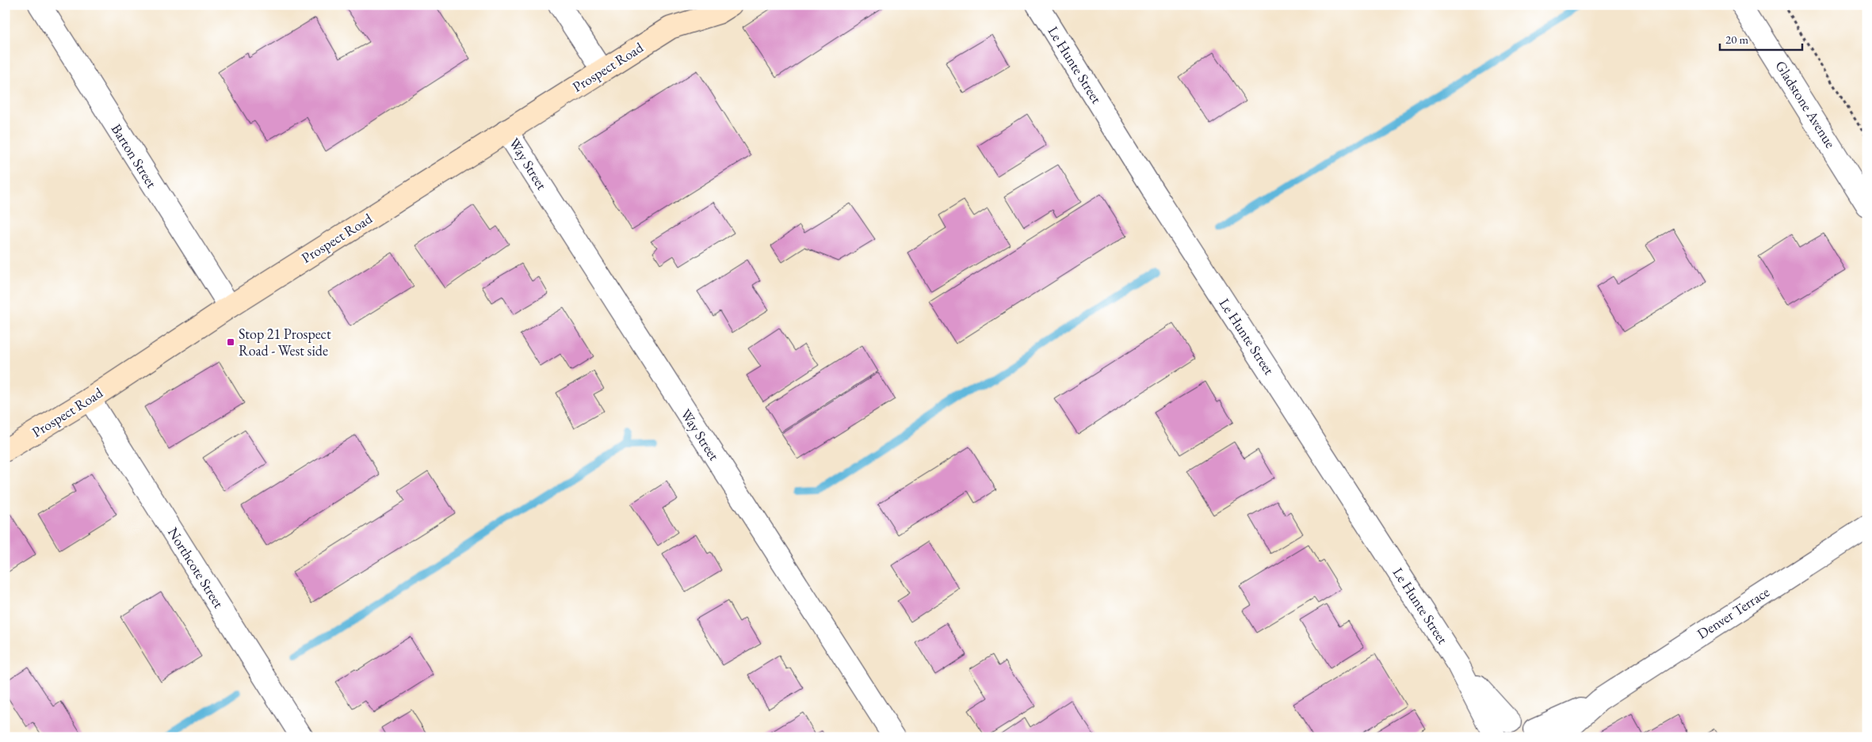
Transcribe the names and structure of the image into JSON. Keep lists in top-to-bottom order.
{
  "streets": {
    "main road": ["Prospect Road"],
    "street": [
      "Le Hunte Street",
      "Gladstone Avenue",
      "Barton Street",
      "Way Street",
      "Northcote Street",
      "Denver Terrace"
    ]
  },
  "crossings": [
    ["Prospect Road", "Barton Street"],
    ["Prospect Road", "Way Street"],
    ["Prospect Road", "Northcote Street"]
  ],
  "places": {
    "transit": ["Stop 21 Prospect Road - West side"]
  },
  "scale_bar": "20 m"
}
